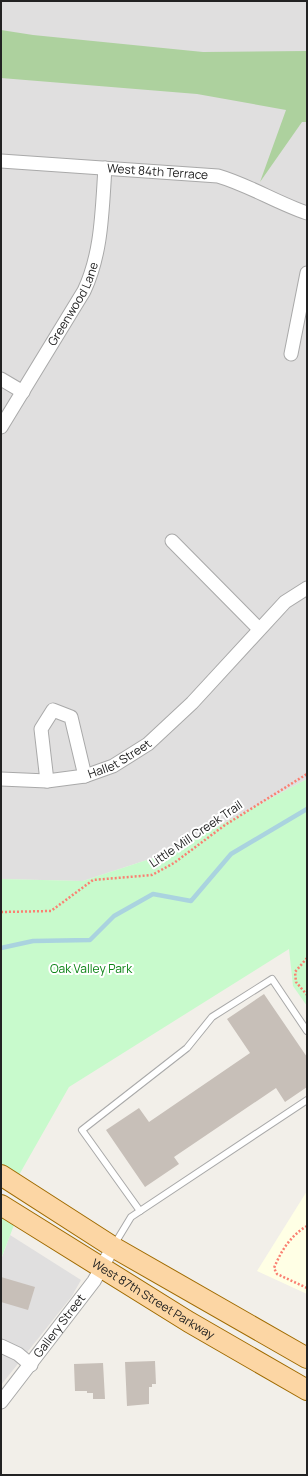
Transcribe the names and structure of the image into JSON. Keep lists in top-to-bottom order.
{
  "streets": {
    "main road": ["West 87th Street Parkway"],
    "street": [
      "West 84th Terrace",
      "Greenwood Lane",
      "Hallet Street",
      "Gallery Street"
    ],
    "path": ["Little Mill Creek Trail"]
  },
  "crossings": [
    ["West 84th Terrace", "Greenwood Lane"],
    ["West 87th Street Parkway", "Gallery Street"]
  ],
  "parks": ["Oak Valley Park"]
}
